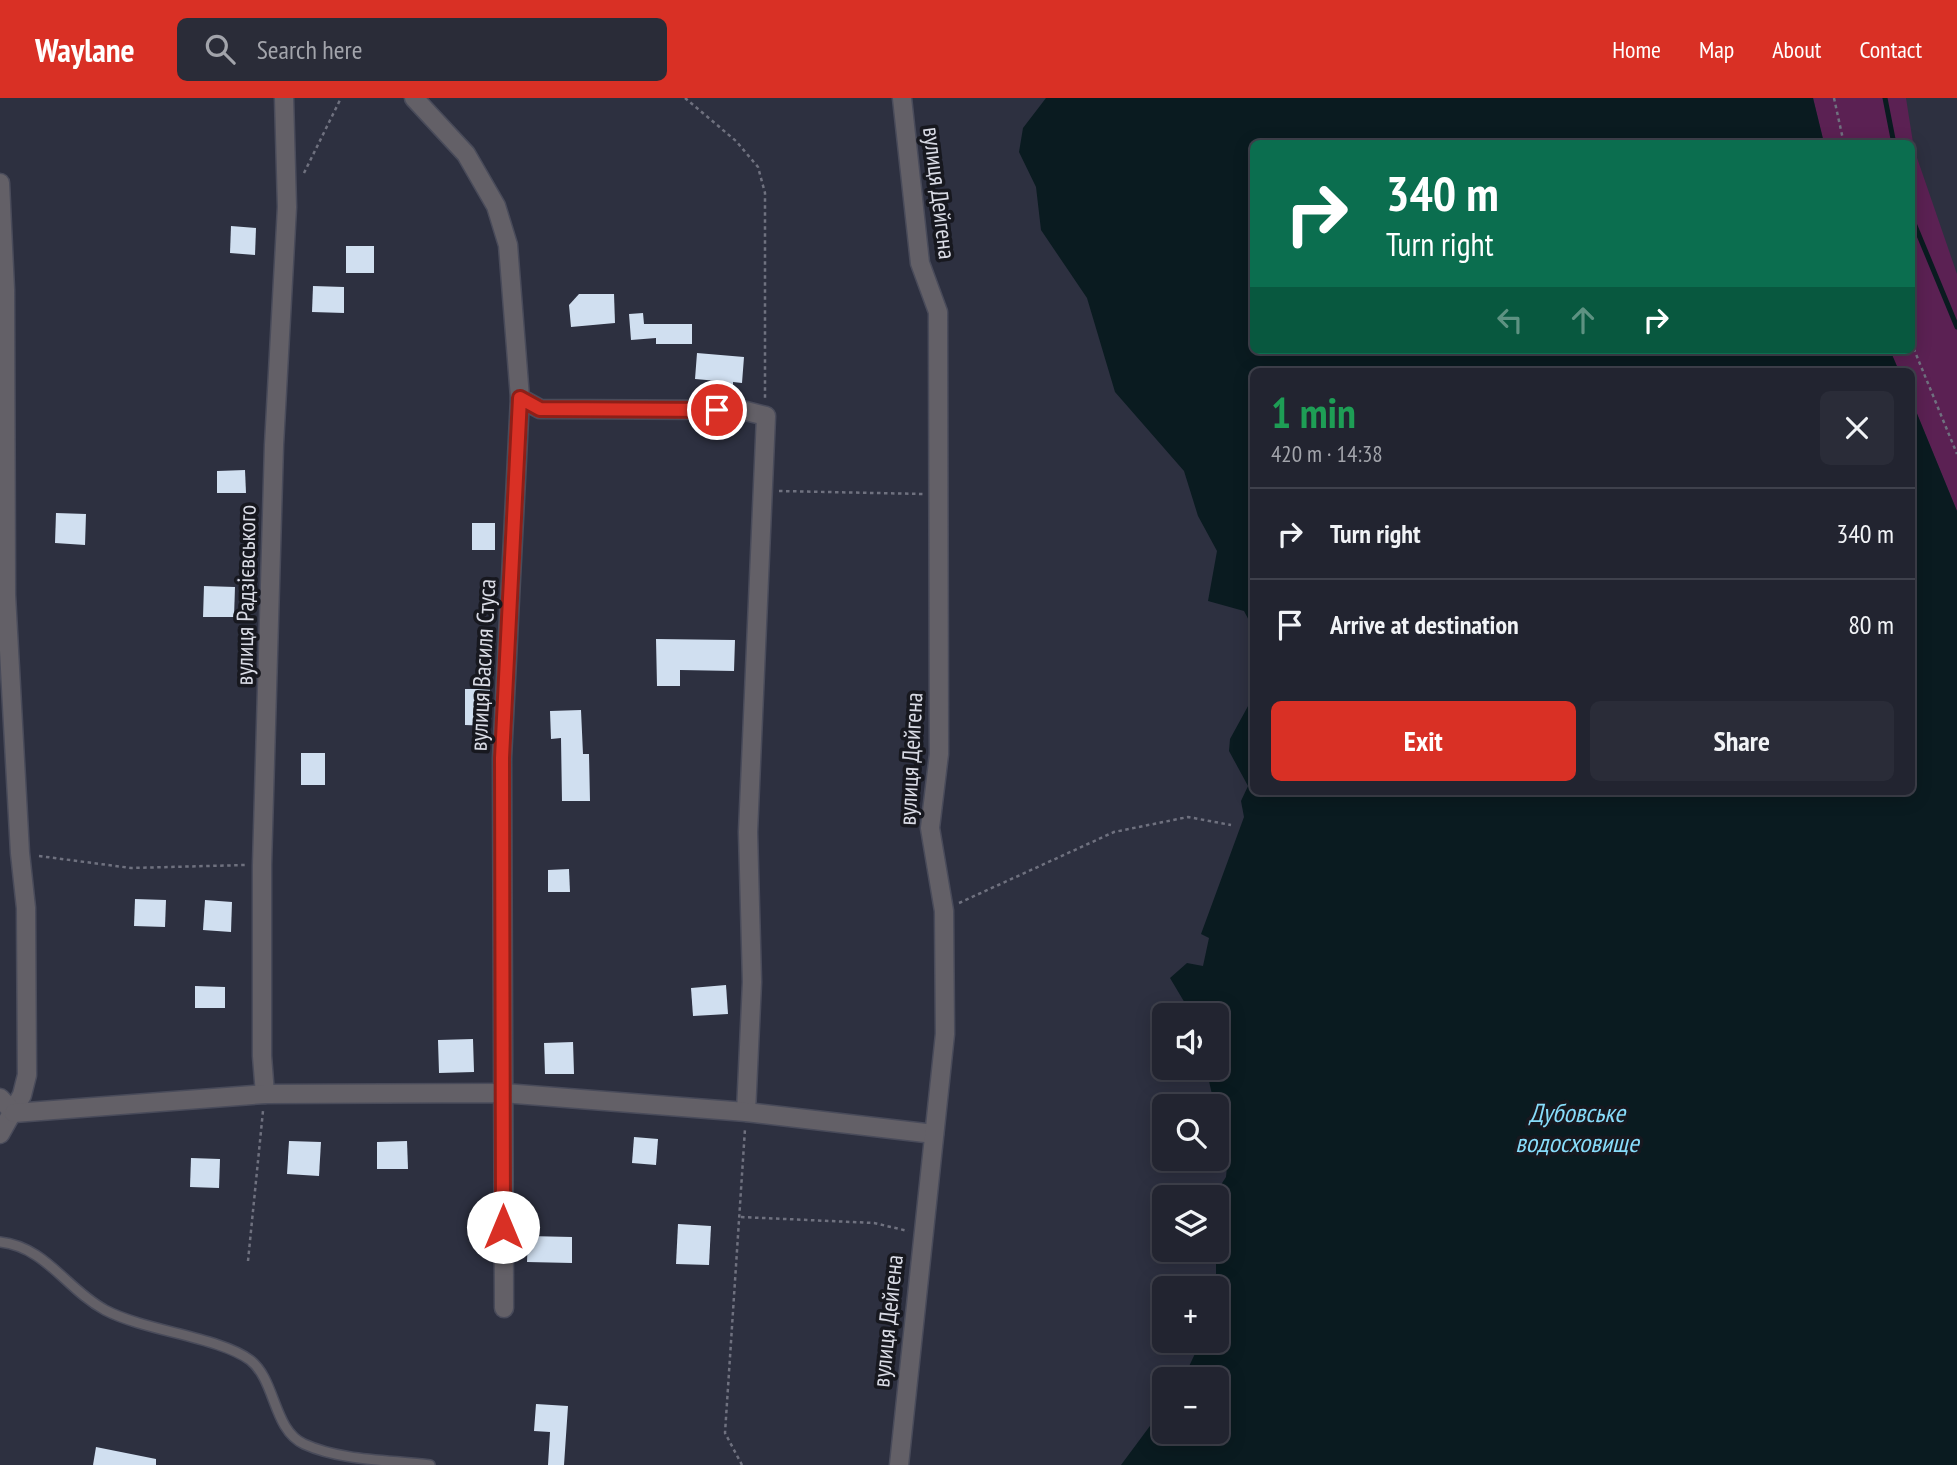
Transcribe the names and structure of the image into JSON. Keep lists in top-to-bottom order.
{
  "streets": {
    "street": ["вулиця Дейгена", "вулиця Радзієвського", "вулиця Василя Стуса"]
  },
  "water": ["Дубовське водосховище"],
  "page": {
    "header": "Waylane",
    "search": "Search here",
    "nav": [
      "Home",
      "Map",
      "About",
      "Contact"
    ],
    "turn": ["340 m", "Turn right"],
    "heading": ["1 min", "420 m · 14:38"],
    "list": [
      {
        "name": "Turn right",
        "value": "340 m"
      },
      {
        "name": "Arrive at destination",
        "value": "80 m"
      }
    ],
    "buttons": ["Exit", "Share"],
    "map_buttons": ["+", "−"]
  }
}
